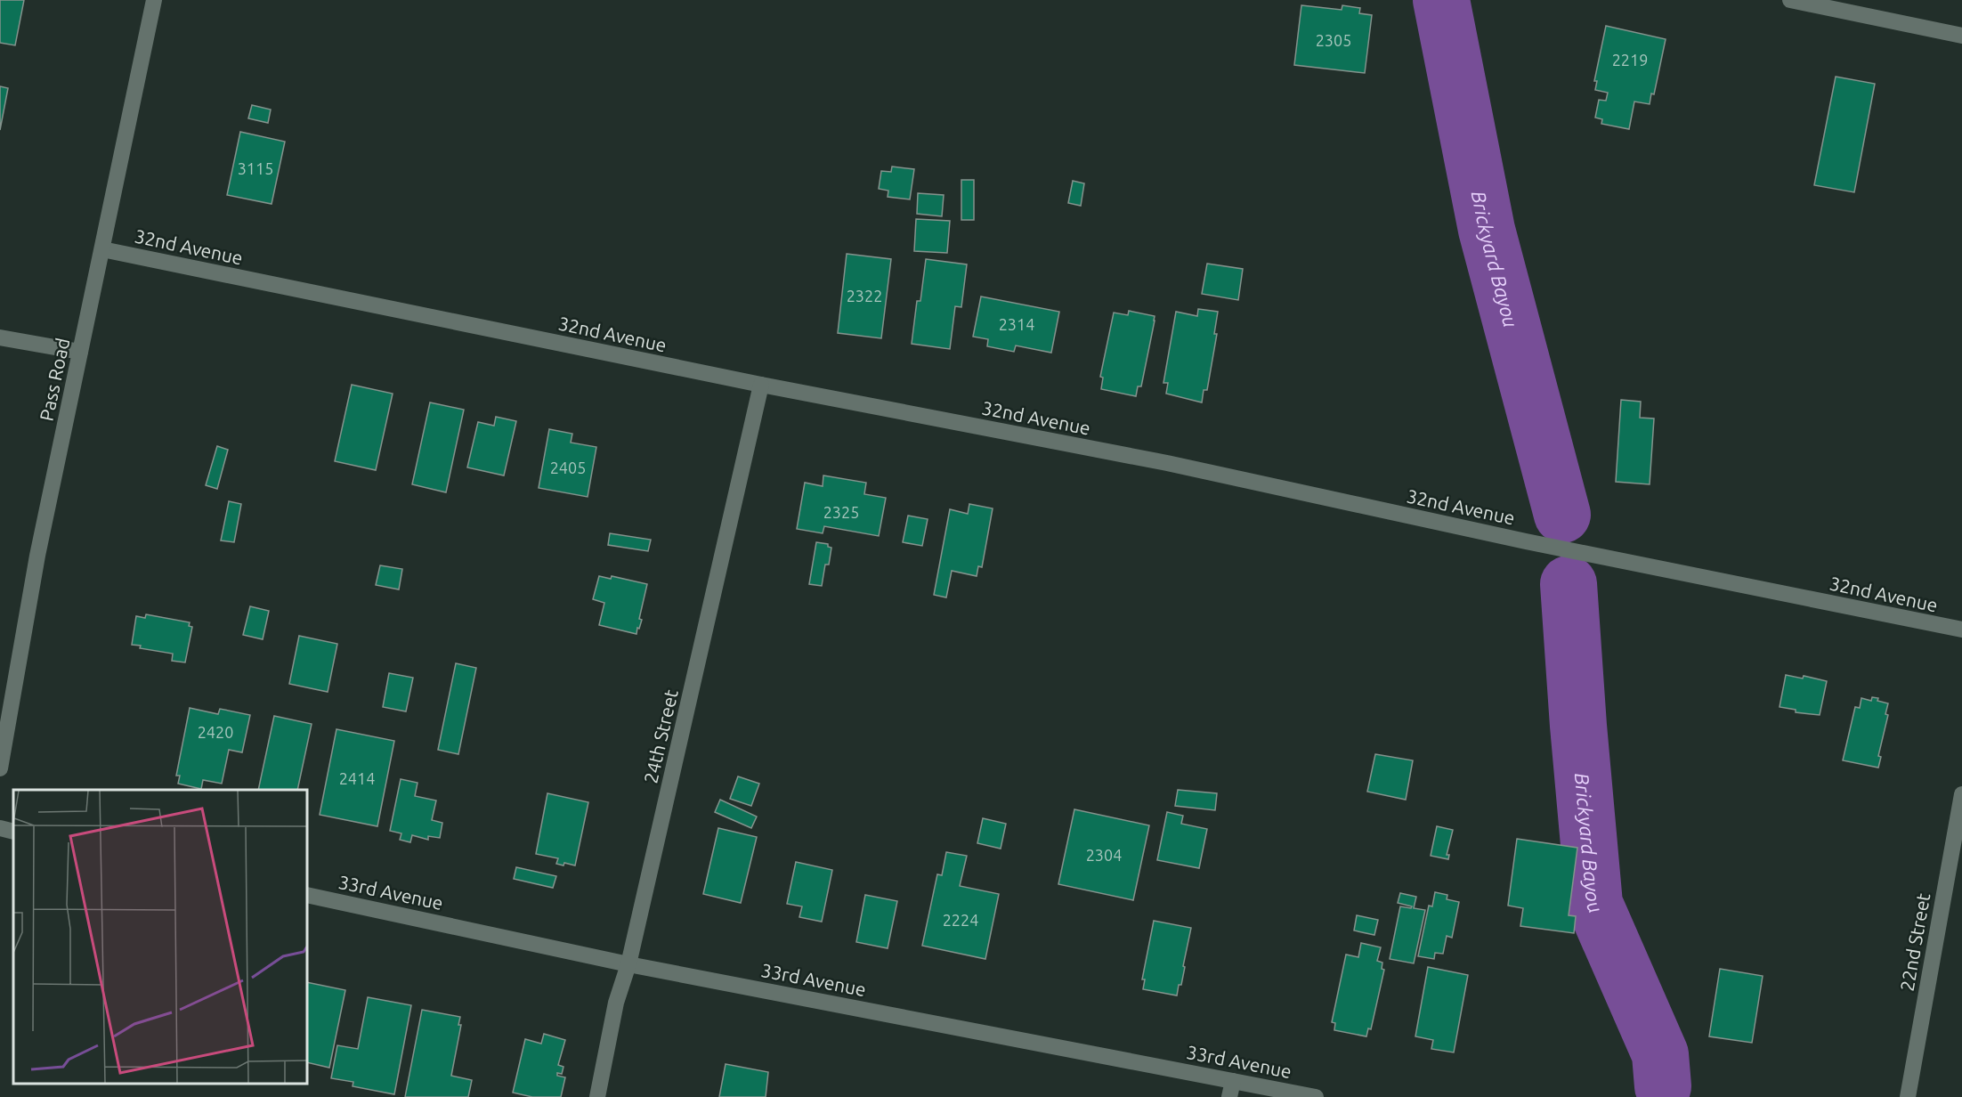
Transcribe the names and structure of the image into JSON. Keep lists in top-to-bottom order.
{
  "streets": {
    "street": [
      "32nd Avenue",
      "Pass Road",
      "24th Street",
      "33rd Avenue",
      "22nd Street"
    ]
  },
  "crossings": [
    ["32nd Avenue", "Pass Road"],
    ["32nd Avenue", "24th Street"],
    ["24th Street", "33rd Avenue"]
  ],
  "water": ["Brickyard Bayou"],
  "house_numbers": [
    "2305",
    "2219",
    "3115",
    "2322",
    "2314",
    "2405",
    "2325",
    "2420",
    "2414",
    "2304",
    "2224"
  ]
}
